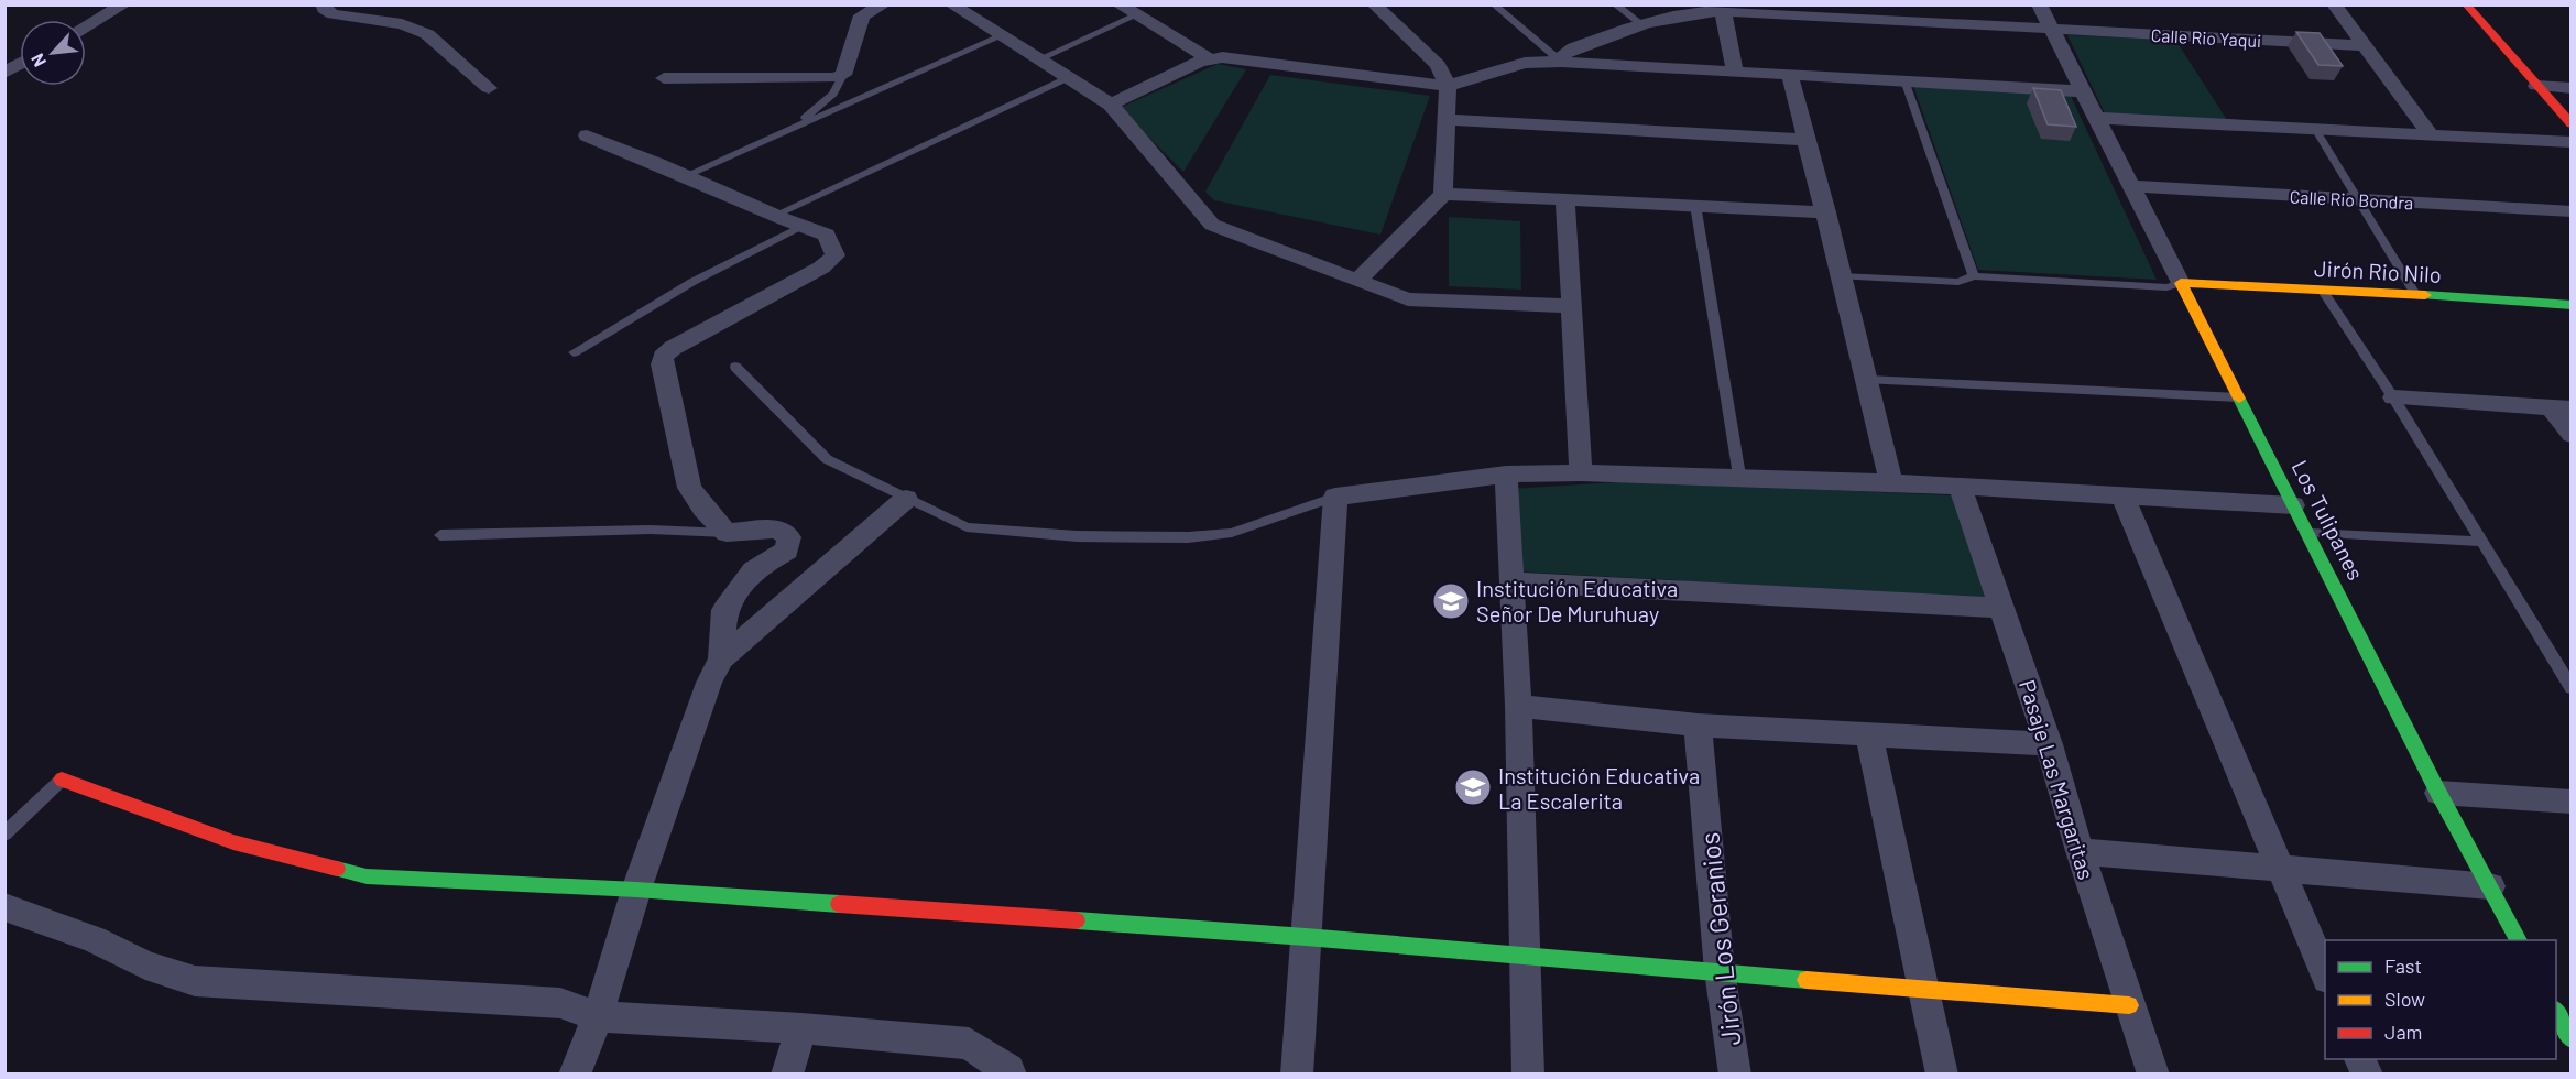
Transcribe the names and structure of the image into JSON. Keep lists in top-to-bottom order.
{
  "streets": {
    "street": [
      "Calle Rio Yaqui",
      "Calle Rio Bondra",
      "Jirón Rio Nilo",
      "Los Tulipanes",
      "Pasaje Las Margaritas",
      "Jirón Los Geranios"
    ]
  },
  "crossings": [
    ["Calle Rio Yaqui", "Los Tulipanes"],
    ["Calle Rio Bondra", "Los Tulipanes"],
    ["Jirón Rio Nilo", "Los Tulipanes"]
  ],
  "places": {
    "school or university": ["Institución Educativa Señor De Muruhuay", "Institución Educativa La Escalerita"]
  },
  "legend": ["Fast", "Slow", "Jam"],
  "north": "bottom left"
}
